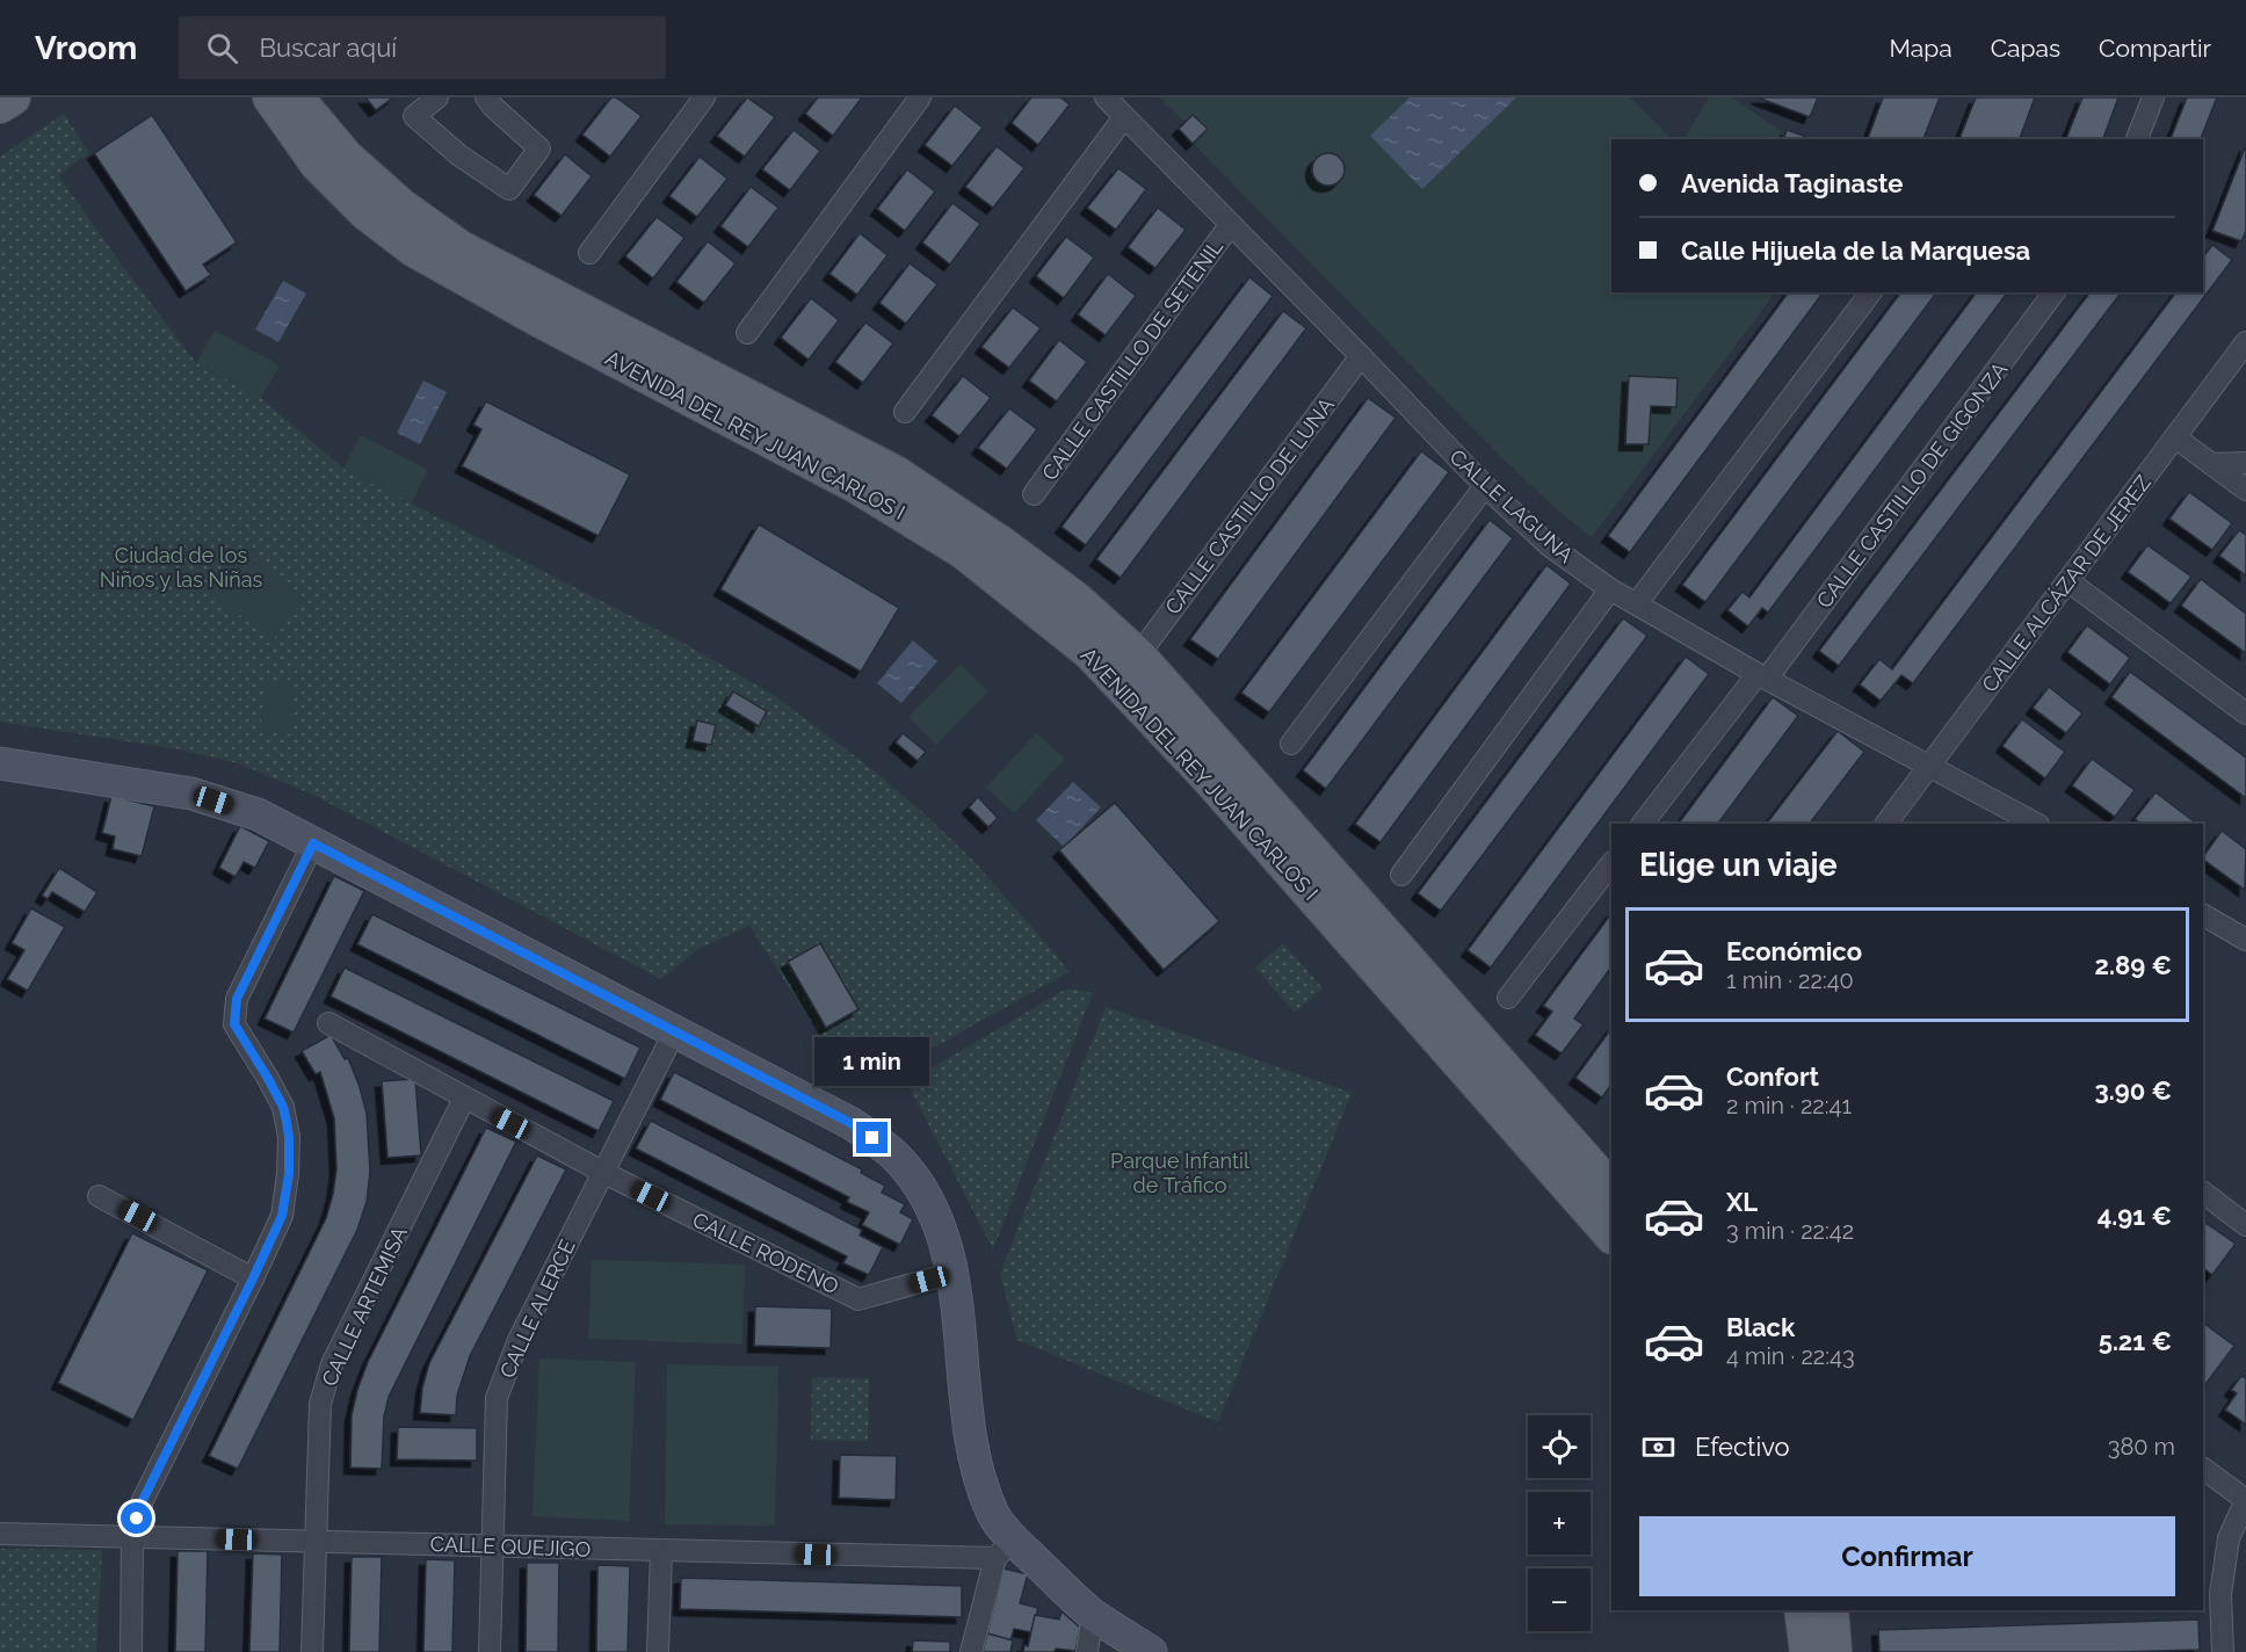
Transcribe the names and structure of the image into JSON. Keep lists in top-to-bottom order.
{
  "streets": {
    "main road": ["AVENIDA DEL REY JUAN CARLOS I"],
    "street": [
      "CALLE CASTILLO DE SETENIL",
      "CALLE CASTILLO DE GIGONZA",
      "CALLE CASTILLO DE LUNA",
      "CALLE LAGUNA",
      "CALLE ALCÁZAR DE JEREZ",
      "CALLE RODENO",
      "CALLE ARTEMISA",
      "CALLE ALERCE",
      "CALLE QUEJIGO"
    ]
  },
  "crossings": [
    ["CALLE CASTILLO DE SETENIL", "CALLE LAGUNA"],
    ["AVENIDA DEL REY JUAN CARLOS I", "CALLE CASTILLO DE LUNA"],
    ["CALLE CASTILLO DE GIGONZA", "CALLE LAGUNA"],
    ["CALLE CASTILLO DE LUNA", "CALLE LAGUNA"],
    ["CALLE LAGUNA", "CALLE ALCÁZAR DE JEREZ"],
    ["CALLE RODENO", "CALLE ARTEMISA"],
    ["CALLE RODENO", "CALLE ALERCE"],
    ["CALLE ARTEMISA", "CALLE QUEJIGO"],
    ["CALLE ALERCE", "CALLE QUEJIGO"]
  ],
  "parks": ["Ciudad de los Niños y las Niñas", "Parque Infantil de Tráfico"],
  "page": {
    "header": "Vroom",
    "search": "Buscar aquí",
    "nav": ["Mapa", "Capas", "Compartir"],
    "banner": ["Avenida Taginaste", "Calle Hijuela de la Marquesa"],
    "heading": "Elige un viaje",
    "list": [
      {
        "name": "Económico",
        "note": "1 min · 22:40",
        "value": "2.89 €"
      },
      {
        "name": "Confort",
        "note": "2 min · 22:41",
        "value": "3.90 €"
      },
      {
        "name": "XL",
        "note": "3 min · 22:42",
        "value": "4.91 €"
      },
      {
        "name": "Black",
        "note": "4 min · 22:43",
        "value": "5.21 €"
      }
    ],
    "bubble": "1 min",
    "pay": ["Efectivo", "380 m"],
    "map_buttons": ["+", "−"],
    "buttons": "Confirmar"
  }
}
